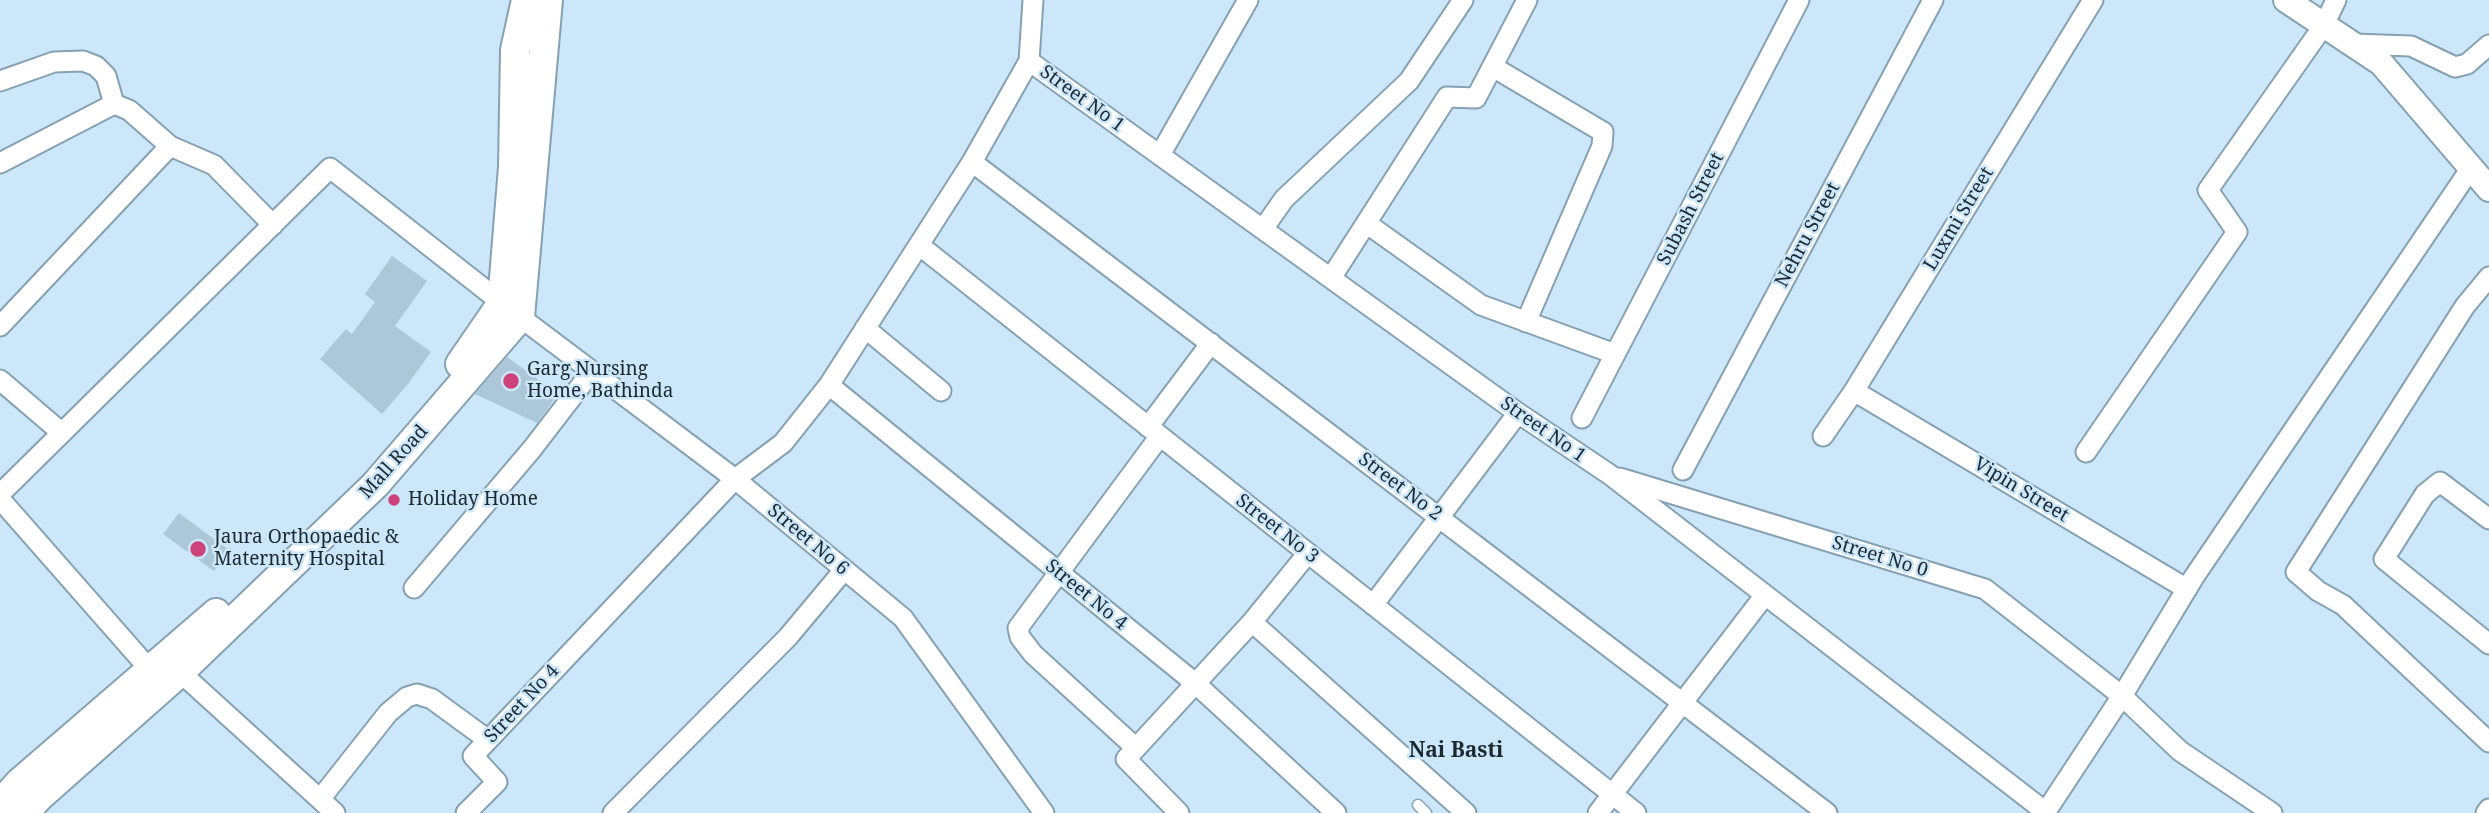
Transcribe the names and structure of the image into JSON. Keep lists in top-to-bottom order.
{
  "streets": {
    "main road": ["Mall Road"],
    "street": [
      "Street No 1",
      "Subash Street",
      "Luxmi Street",
      "Nehru Street",
      "Street No 2",
      "Vipin Street",
      "Street No 3",
      "Street No 6",
      "Street No 0",
      "Street No 4"
    ]
  },
  "crossings": [
    ["Street No 1", "Street No 0"],
    ["Street No 1", "Street No 4"],
    ["Luxmi Street", "Vipin Street"],
    ["Mall Road", "Street No 6"],
    ["Street No 2", "Street No 4"],
    ["Street No 3", "Street No 4"],
    ["Street No 6", "Street No 4"]
  ],
  "districts": ["Nai Basti"],
  "places": ["Garg Nursing Home, Bathinda", "Holiday Home", "Jaura Orthopaedic & Maternity Hospital"]
}
